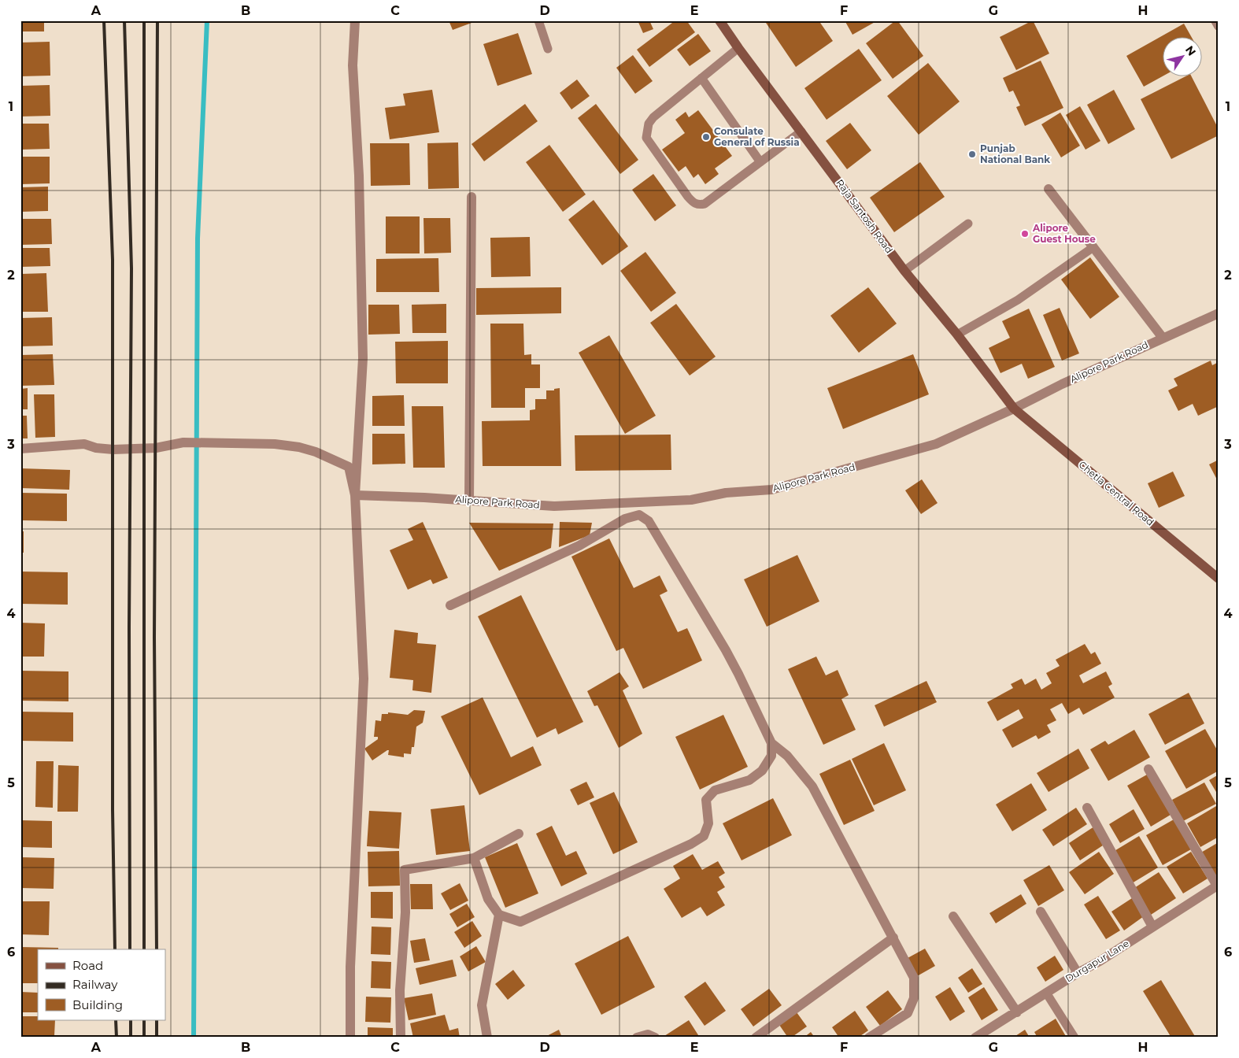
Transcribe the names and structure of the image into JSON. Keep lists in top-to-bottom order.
{
  "streets": {
    "main road": ["Raja Santosh Road", "Chetla Central Road"],
    "street": ["Alipore Park Road", "Durgapur Lane"]
  },
  "crossings": [
    ["Raja Santosh Road", "Alipore Park Road"],
    ["Raja Santosh Road", "Chetla Central Road"],
    ["Alipore Park Road", "Chetla Central Road"]
  ],
  "places": ["Consulate General of Russia", "Punjab National Bank", "Alipore Guest House"],
  "legend": ["Road", "Railway", "Building"],
  "north": "top right",
  "grid": {
    "columns": [
      "A",
      "B",
      "C",
      "D",
      "E",
      "F",
      "G",
      "H"
    ],
    "rows": [
      "1",
      "2",
      "3",
      "4",
      "5",
      "6"
    ]
  }
}
